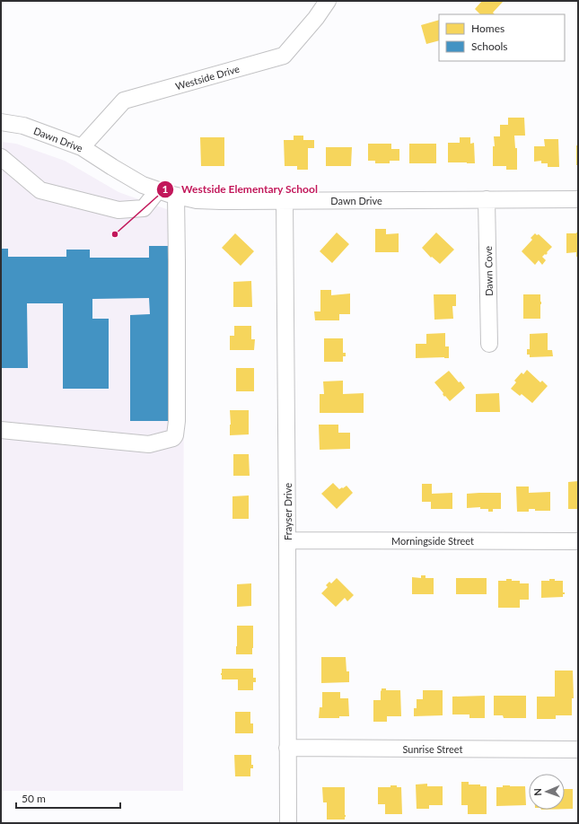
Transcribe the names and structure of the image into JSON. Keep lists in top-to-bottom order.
{
  "streets": {
    "street": [
      "Westside Drive",
      "Dawn Drive",
      "Dawn Cove",
      "Frayser Drive",
      "Morningside Street",
      "Sunrise Street"
    ]
  },
  "crossings": [
    ["Westside Drive", "Dawn Drive"],
    ["Dawn Drive", "Dawn Cove"],
    ["Dawn Drive", "Frayser Drive"],
    ["Frayser Drive", "Morningside Street"],
    ["Frayser Drive", "Sunrise Street"]
  ],
  "places": ["Westside Elementary School"],
  "legend": ["Homes", "Schools"],
  "scale_bar": "50 m",
  "north": "left"
}
